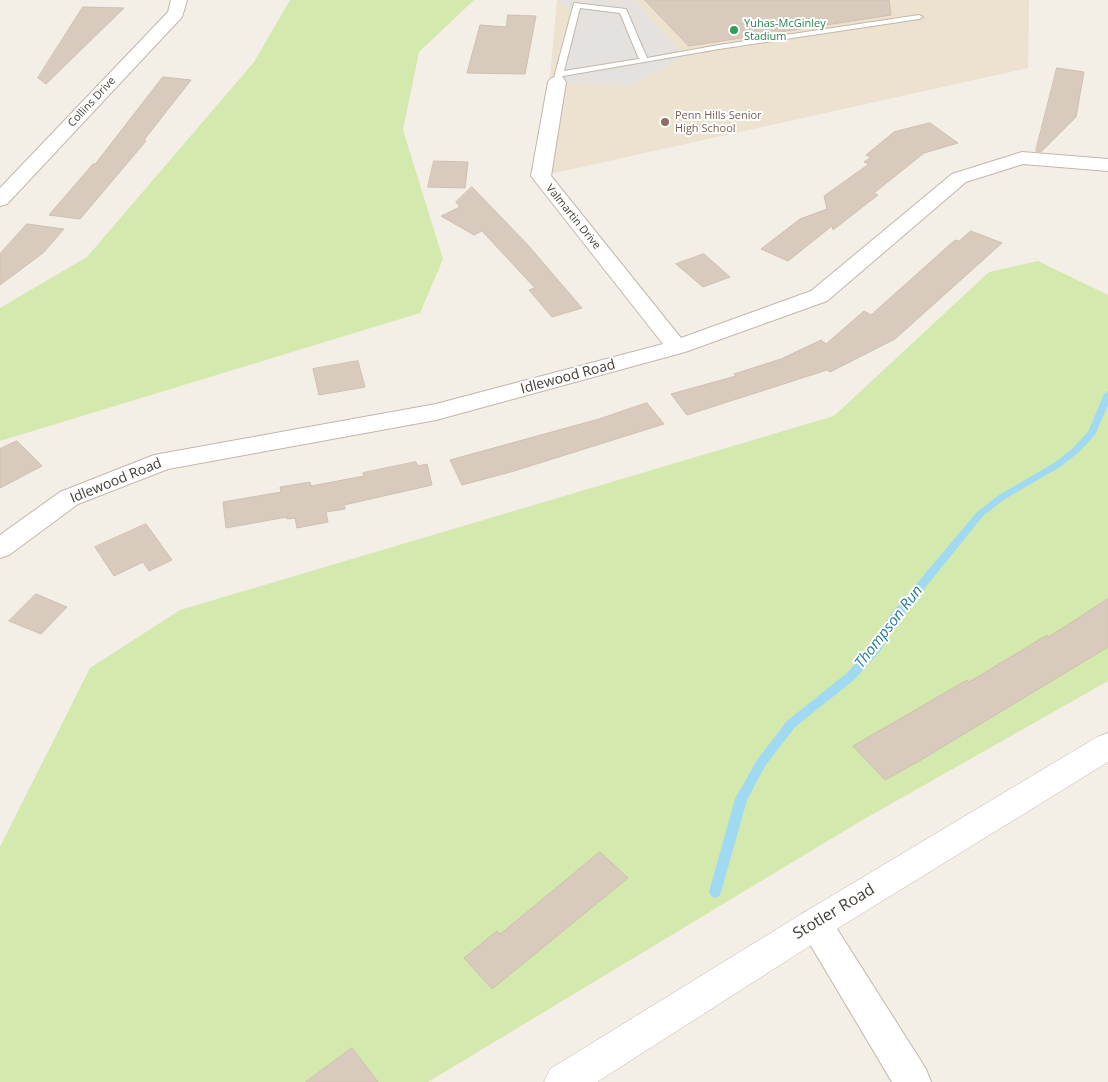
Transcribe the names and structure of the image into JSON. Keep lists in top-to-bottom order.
{
  "streets": {
    "street": [
      "Collins Drive",
      "Valmartin Drive",
      "Idlewood Road",
      "Stotler Road"
    ]
  },
  "crossings": [
    ["Valmartin Drive", "Idlewood Road"]
  ],
  "water": ["Thompson Run"],
  "places": ["Yuhas-McGinley Stadium", "Penn Hills Senior High School"]
}
